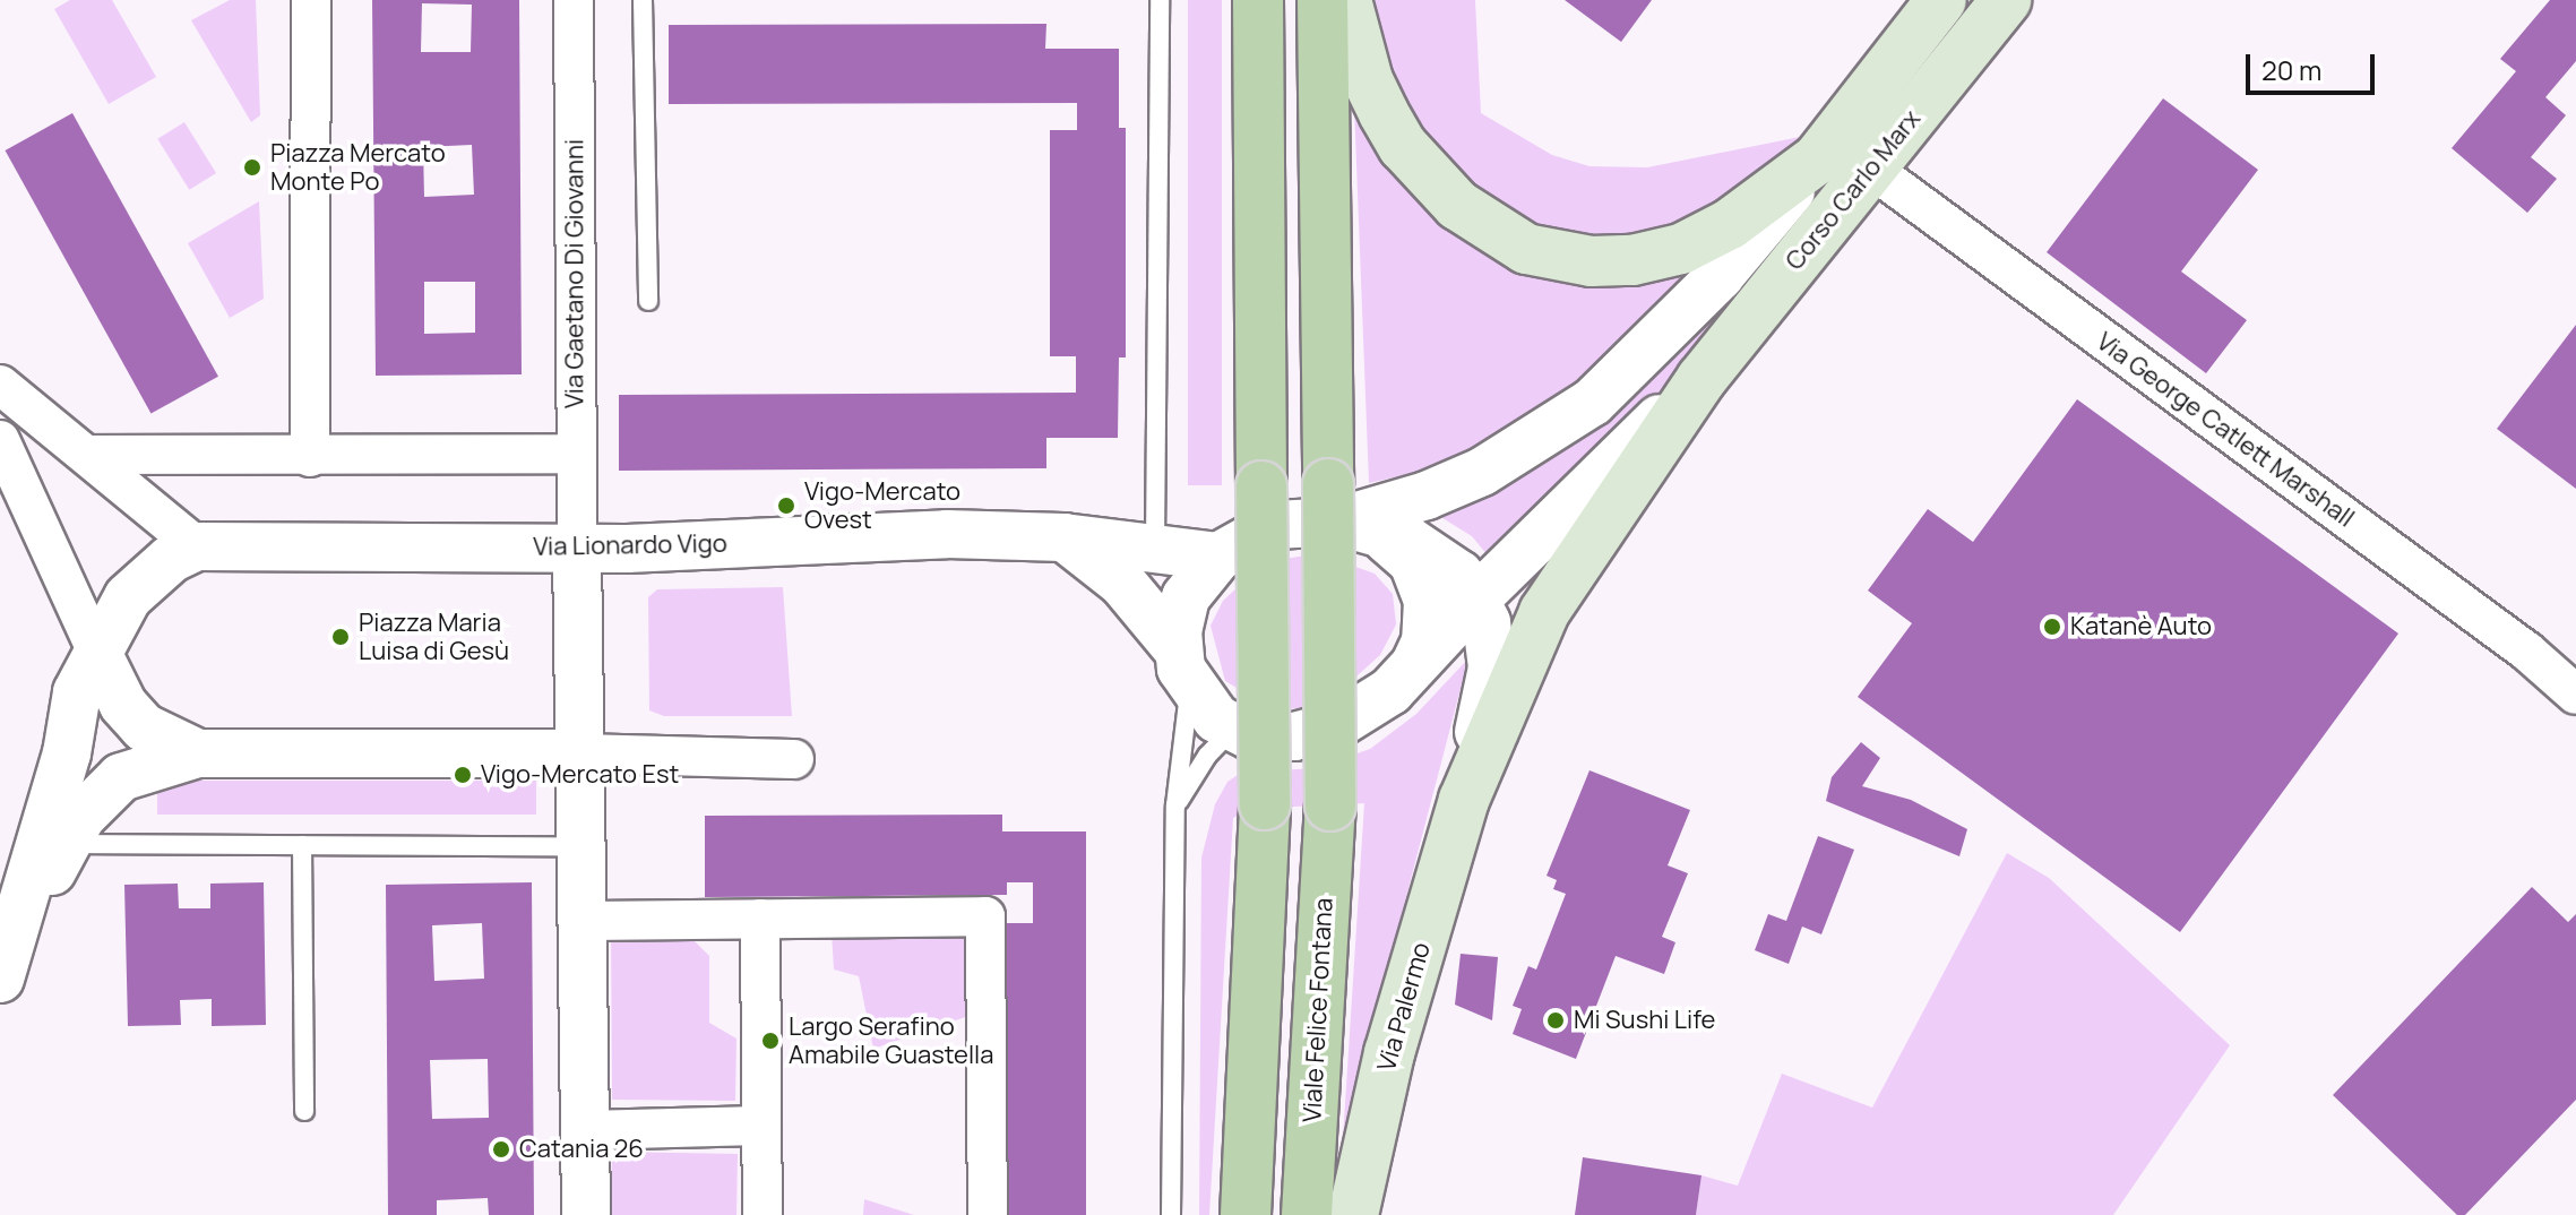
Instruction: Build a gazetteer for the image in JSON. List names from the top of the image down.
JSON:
{
  "streets": {
    "main road": ["Corso Carlo Marx", "Via Palermo", "Viale Felice Fontana"],
    "street": ["Via Gaetano Di Giovanni", "Via George Catlett Marshall", "Via Lionardo Vigo"]
  },
  "crossings": [
    ["Corso Carlo Marx", "Via George Catlett Marshall"],
    ["Corso Carlo Marx", "Via Palermo"],
    ["Via Gaetano Di Giovanni", "Via Lionardo Vigo"],
    ["Via Lionardo Vigo", "Viale Felice Fontana"]
  ],
  "places": [
    "Piazza Mercato Monte Po",
    "Vigo-Mercato Ovest",
    "Katanè Auto",
    "Piazza Maria Luisa di Gesù",
    "Vigo-Mercato Est",
    "Mi Sushi Life",
    "Largo Serafino Amabile Guastella",
    "Catania 26"
  ],
  "scale_bar": "20 m"
}
